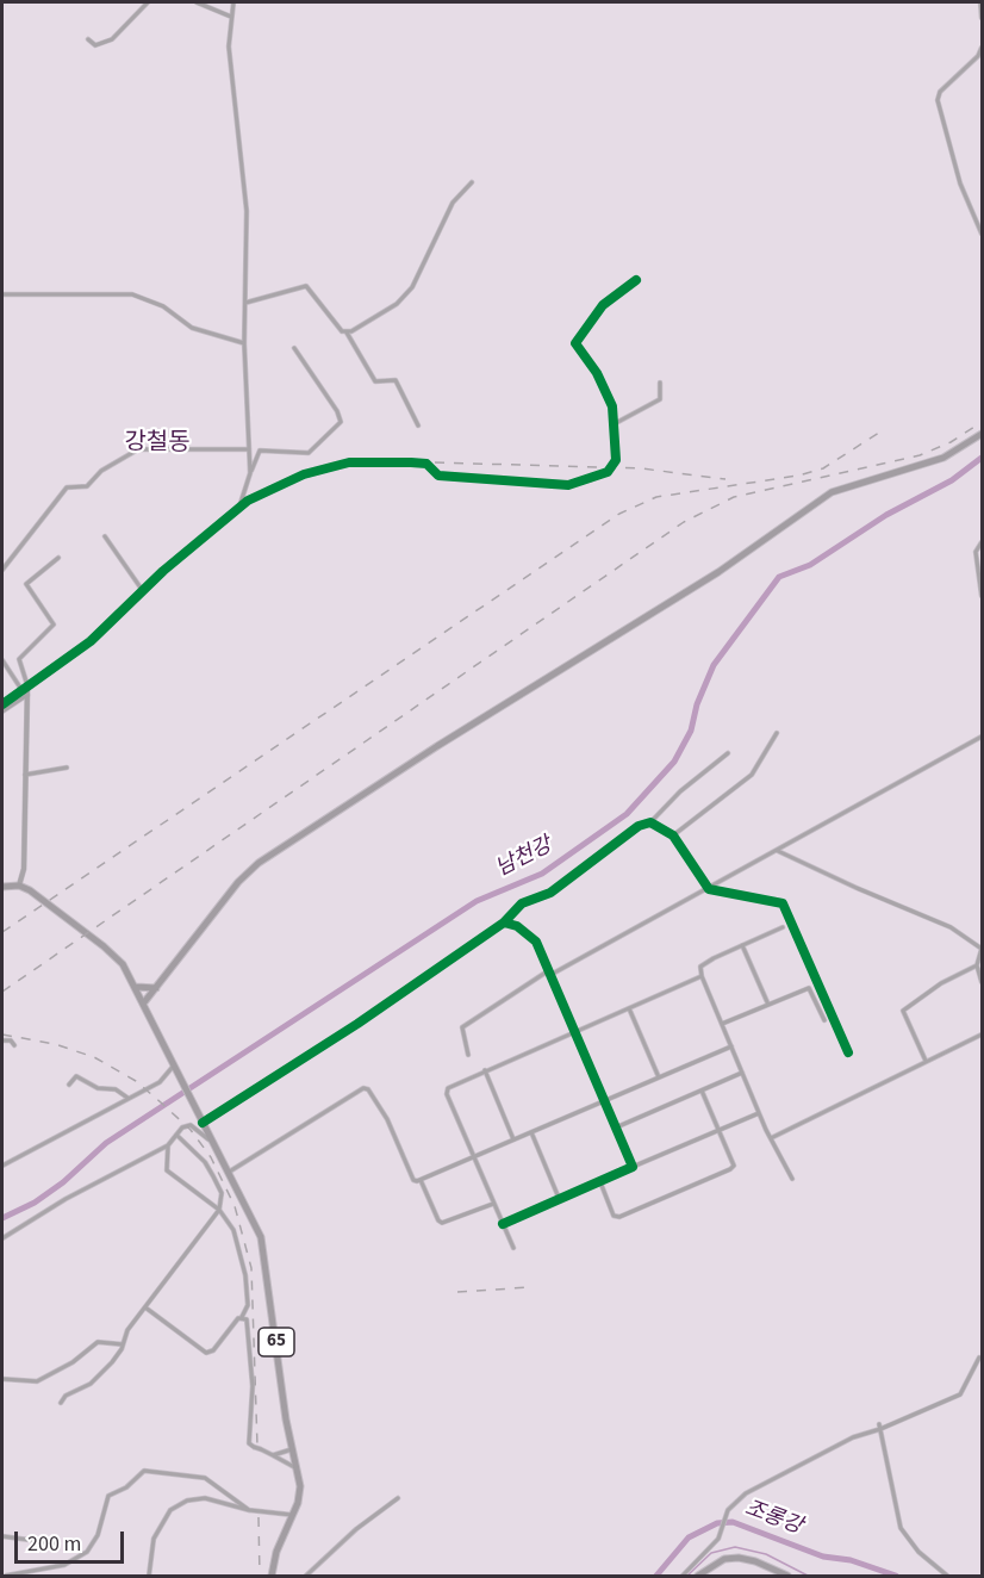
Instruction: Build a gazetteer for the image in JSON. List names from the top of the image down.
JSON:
{
  "streets": {
    "main road": ["65"]
  },
  "districts": ["강철동"],
  "water": ["남천강", "조롱강"],
  "scale_bar": "200 m"
}
